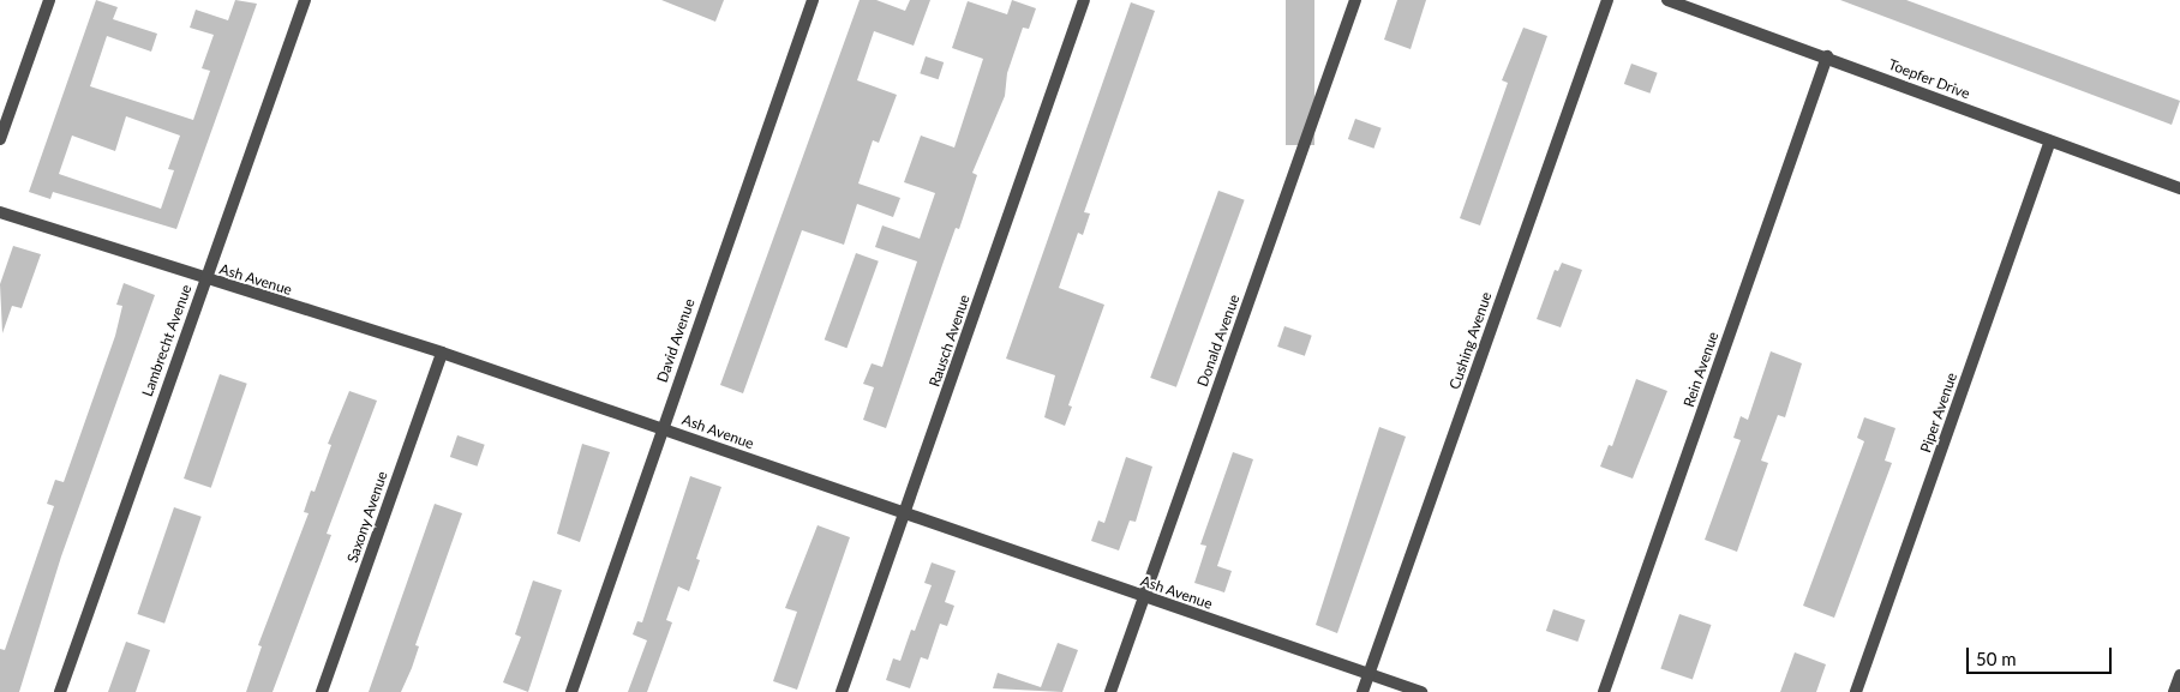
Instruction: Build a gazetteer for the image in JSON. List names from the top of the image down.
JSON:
{
  "streets": {
    "street": [
      "Toepfer Drive",
      "Ash Avenue",
      "Lambrecht Avenue",
      "David Avenue",
      "Rausch Avenue",
      "Donald Avenue",
      "Cushing Avenue",
      "Rein Avenue",
      "Piper Avenue",
      "Saxony Avenue"
    ]
  },
  "crossings": [
    ["Toepfer Drive", "Rein Avenue"],
    ["Toepfer Drive", "Piper Avenue"],
    ["Ash Avenue", "Lambrecht Avenue"],
    ["Ash Avenue", "David Avenue"],
    ["Ash Avenue", "Rausch Avenue"],
    ["Ash Avenue", "Donald Avenue"],
    ["Ash Avenue", "Cushing Avenue"],
    ["Ash Avenue", "Saxony Avenue"]
  ],
  "scale_bar": "50 m"
}
